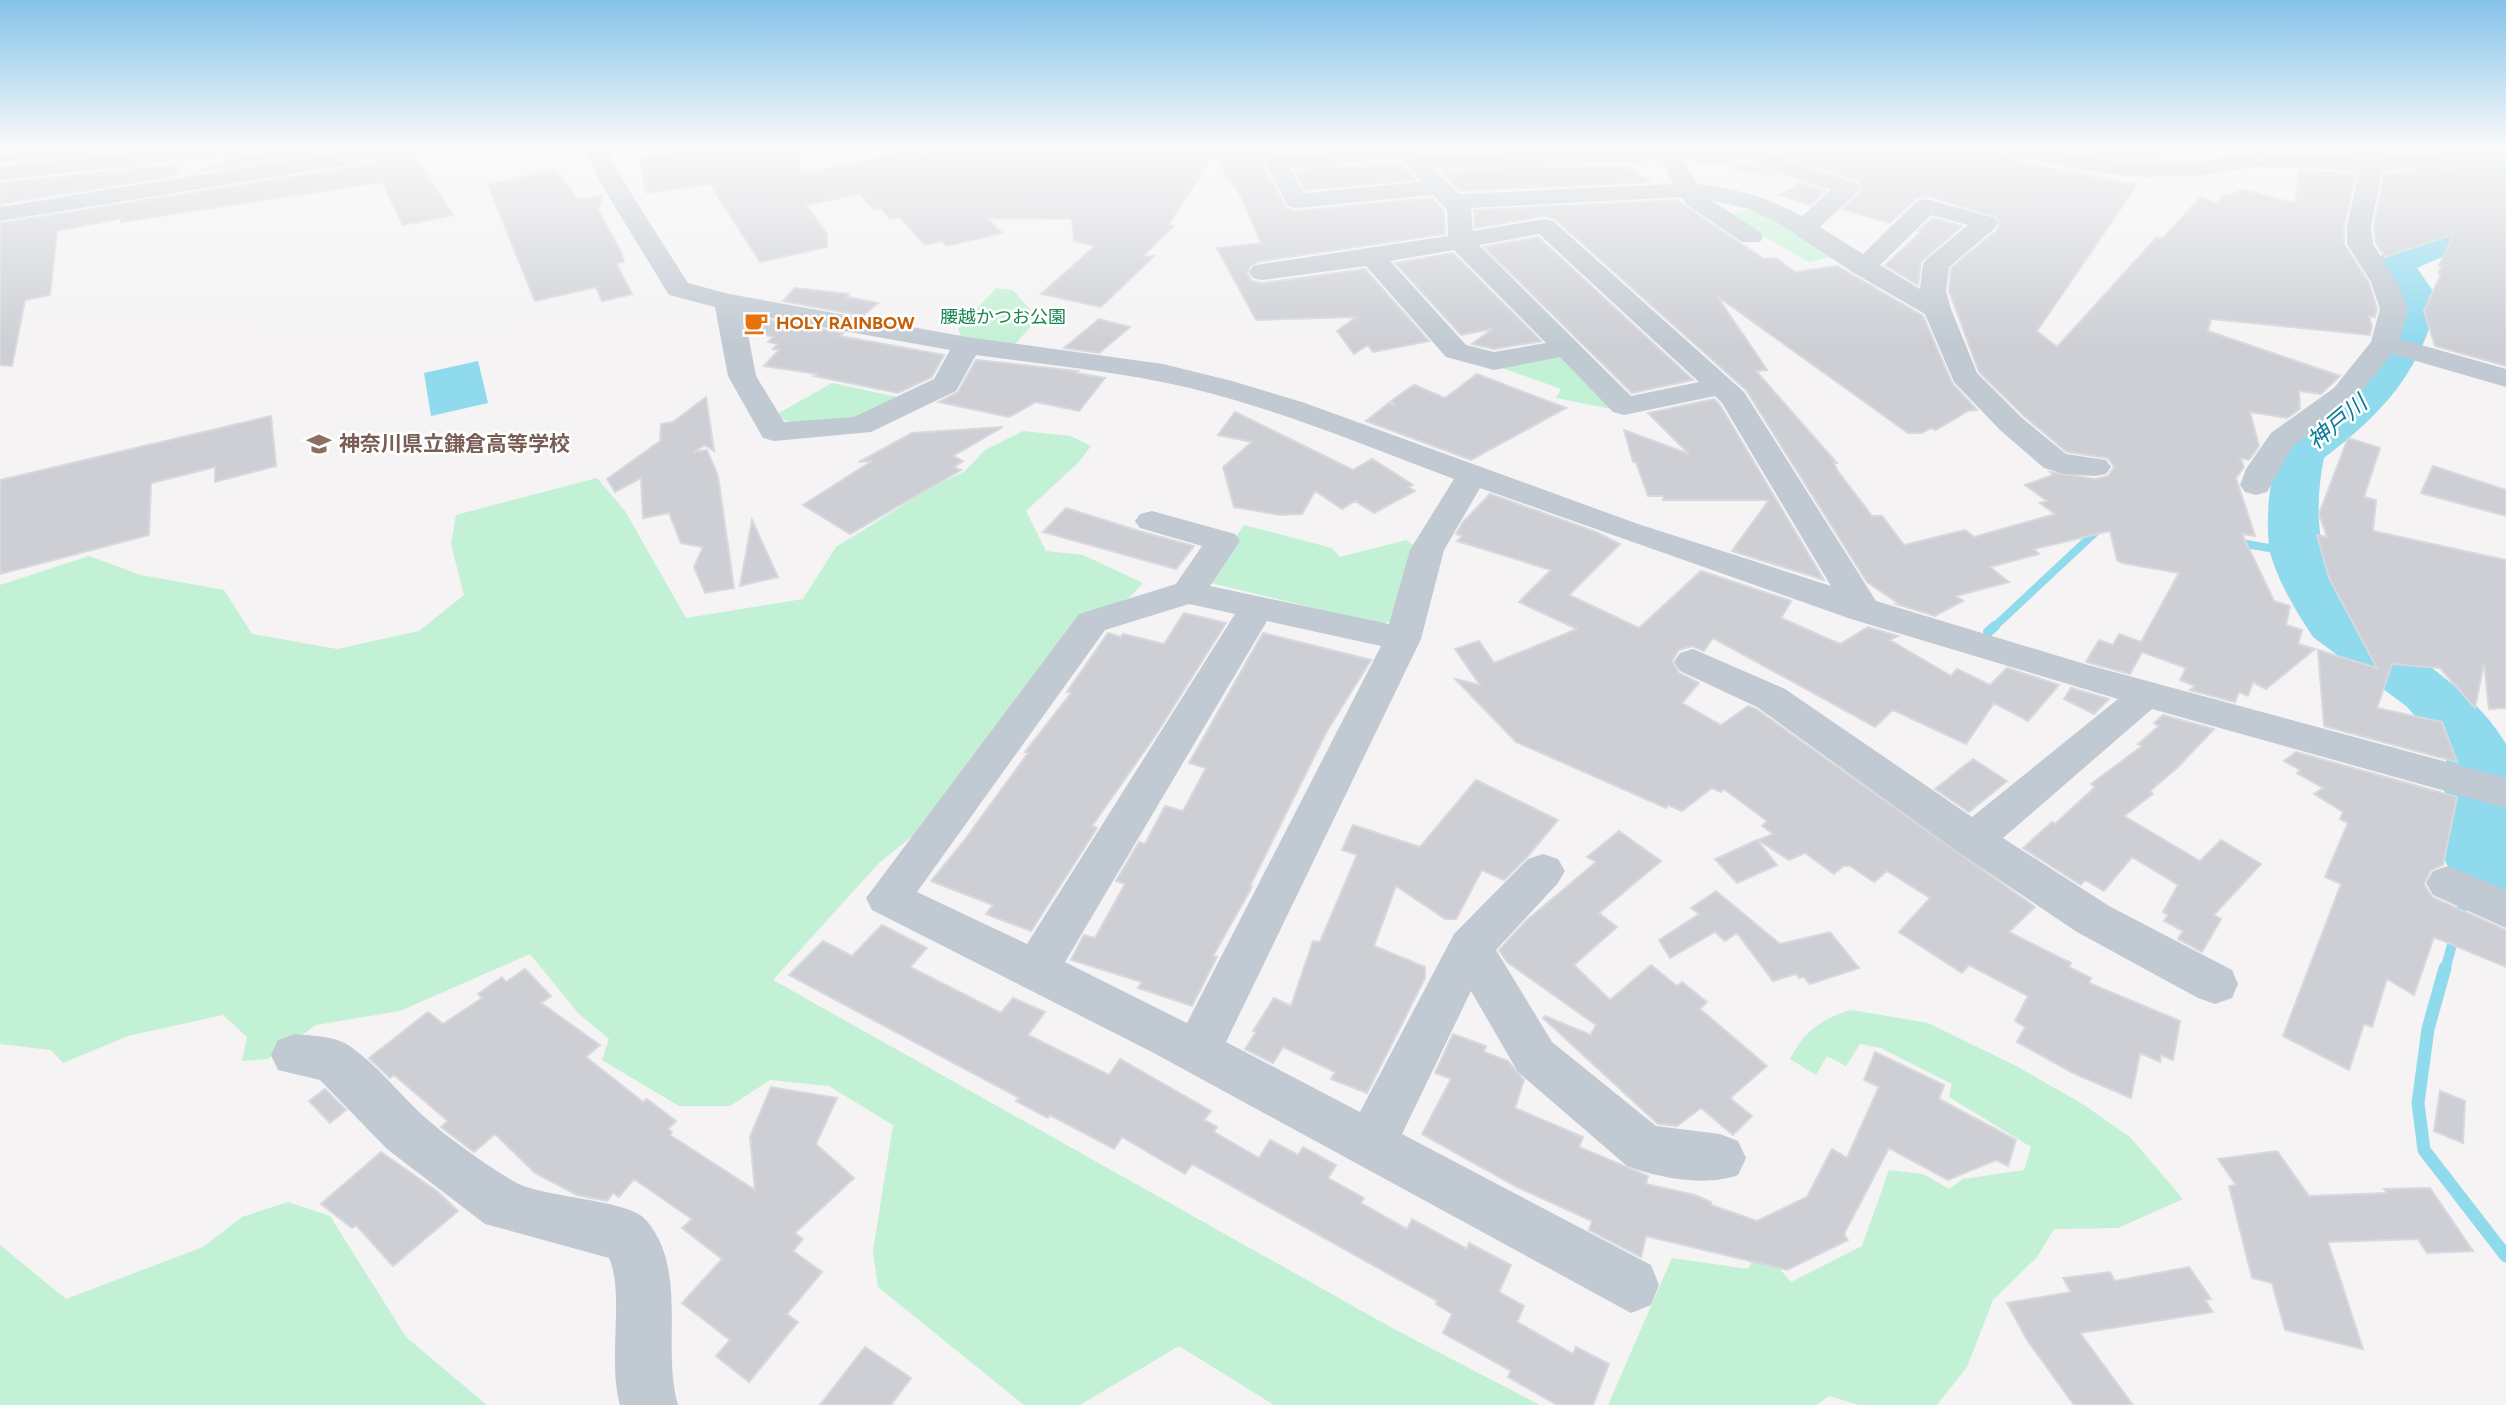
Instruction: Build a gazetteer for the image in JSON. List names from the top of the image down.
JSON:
{
  "water": ["神戸川"],
  "parks": ["腰越かつお公園"],
  "places": {
    "cafe": ["HOLY RAINBOW"],
    "school or university": ["神奈川県立鎌倉高等学校"]
  }
}
